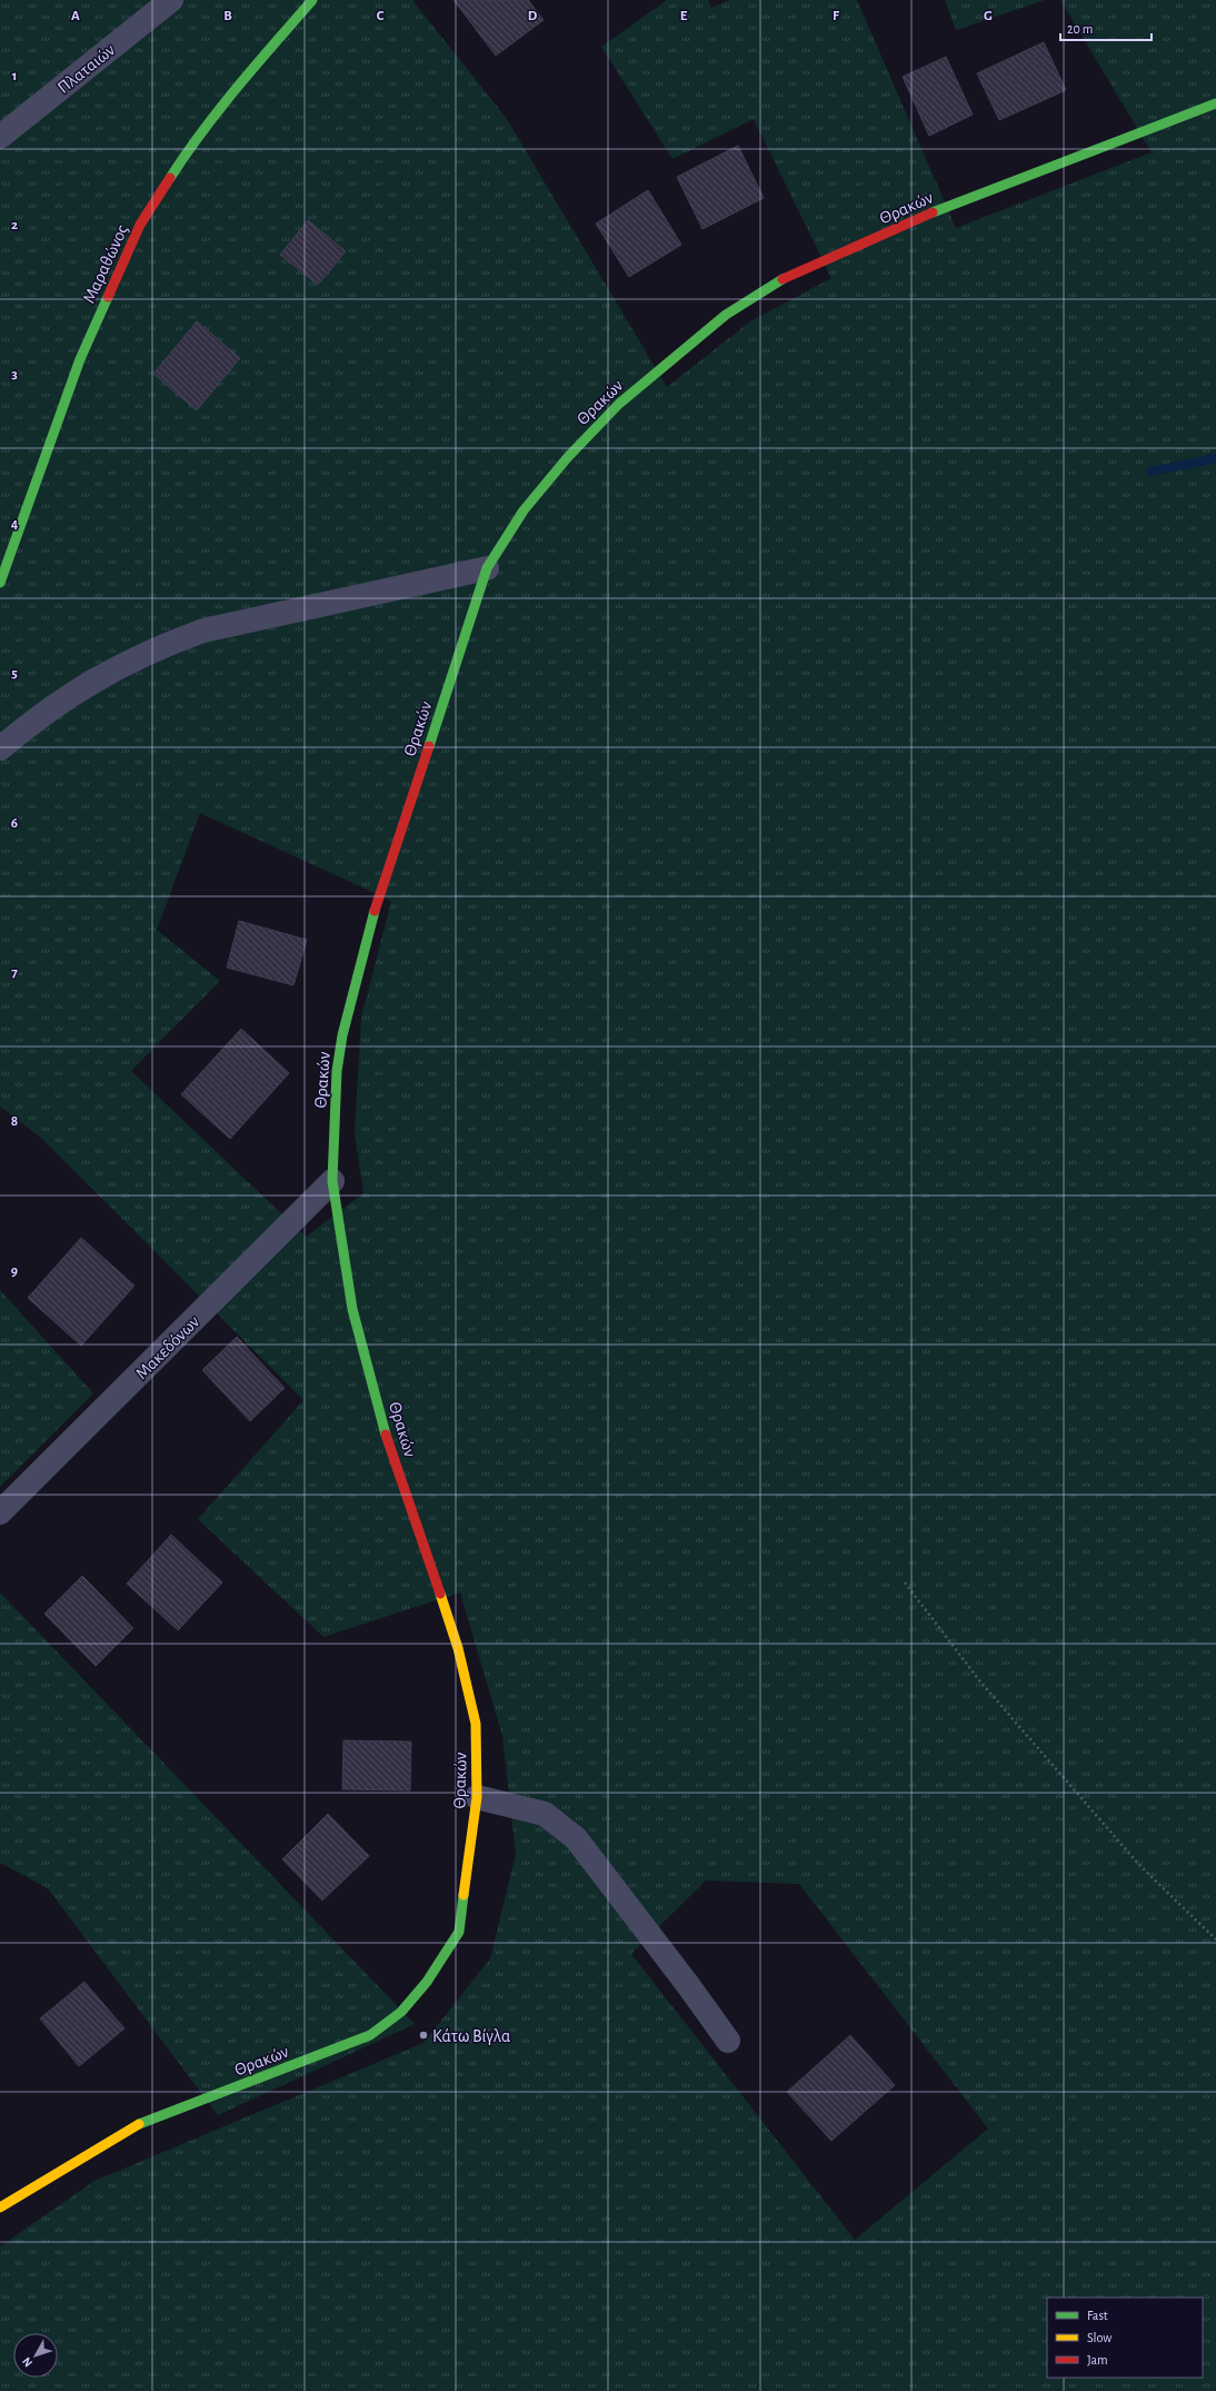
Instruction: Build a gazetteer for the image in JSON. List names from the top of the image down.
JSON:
{
  "streets": {
    "street": [
      "Πλαταιών",
      "Θρακών",
      "Μαραθώνος",
      "Μακεδόνων"
    ]
  },
  "crossings": [
    ["Θρακών", "Μακεδόνων"]
  ],
  "places": ["Κάτω Βίγλα"],
  "legend": ["Fast", "Slow", "Jam"],
  "scale_bar": "20 m",
  "north": "bottom left",
  "grid": {
    "columns": [
      "A",
      "B",
      "C",
      "D",
      "E",
      "F",
      "G"
    ],
    "rows": [
      "1",
      "2",
      "3",
      "4",
      "5",
      "6",
      "7",
      "8",
      "9"
    ]
  }
}
